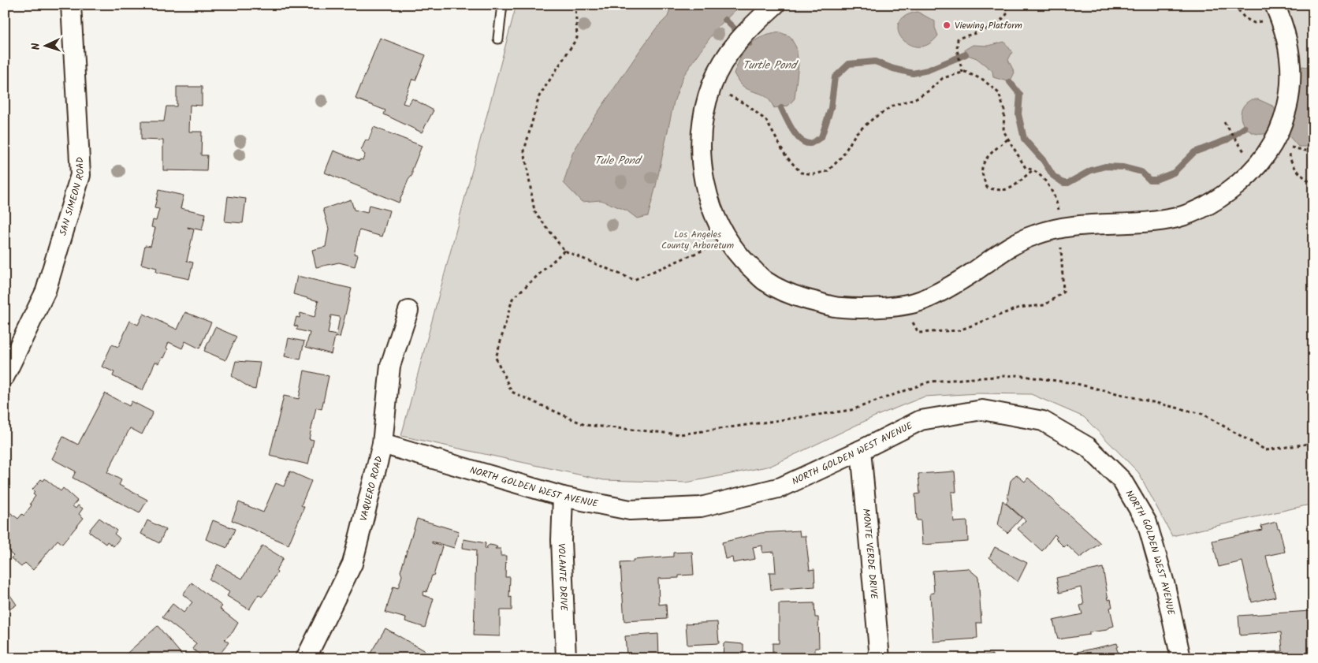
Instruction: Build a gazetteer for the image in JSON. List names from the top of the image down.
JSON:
{
  "streets": {
    "street": [
      "SAN SIMEON ROAD",
      "NORTH GOLDEN WEST AVENUE",
      "VAQUERO ROAD",
      "MONTE VERDE DRIVE",
      "VOLANTE DRIVE"
    ]
  },
  "crossings": [
    ["NORTH GOLDEN WEST AVENUE", "VAQUERO ROAD"],
    ["NORTH GOLDEN WEST AVENUE", "MONTE VERDE DRIVE"],
    ["NORTH GOLDEN WEST AVENUE", "VOLANTE DRIVE"]
  ],
  "water": ["Turtle Pond", "Tule Pond"],
  "parks": ["Los Angeles County Arboretum"],
  "places": ["Viewing Platform"],
  "north": "left"
}
